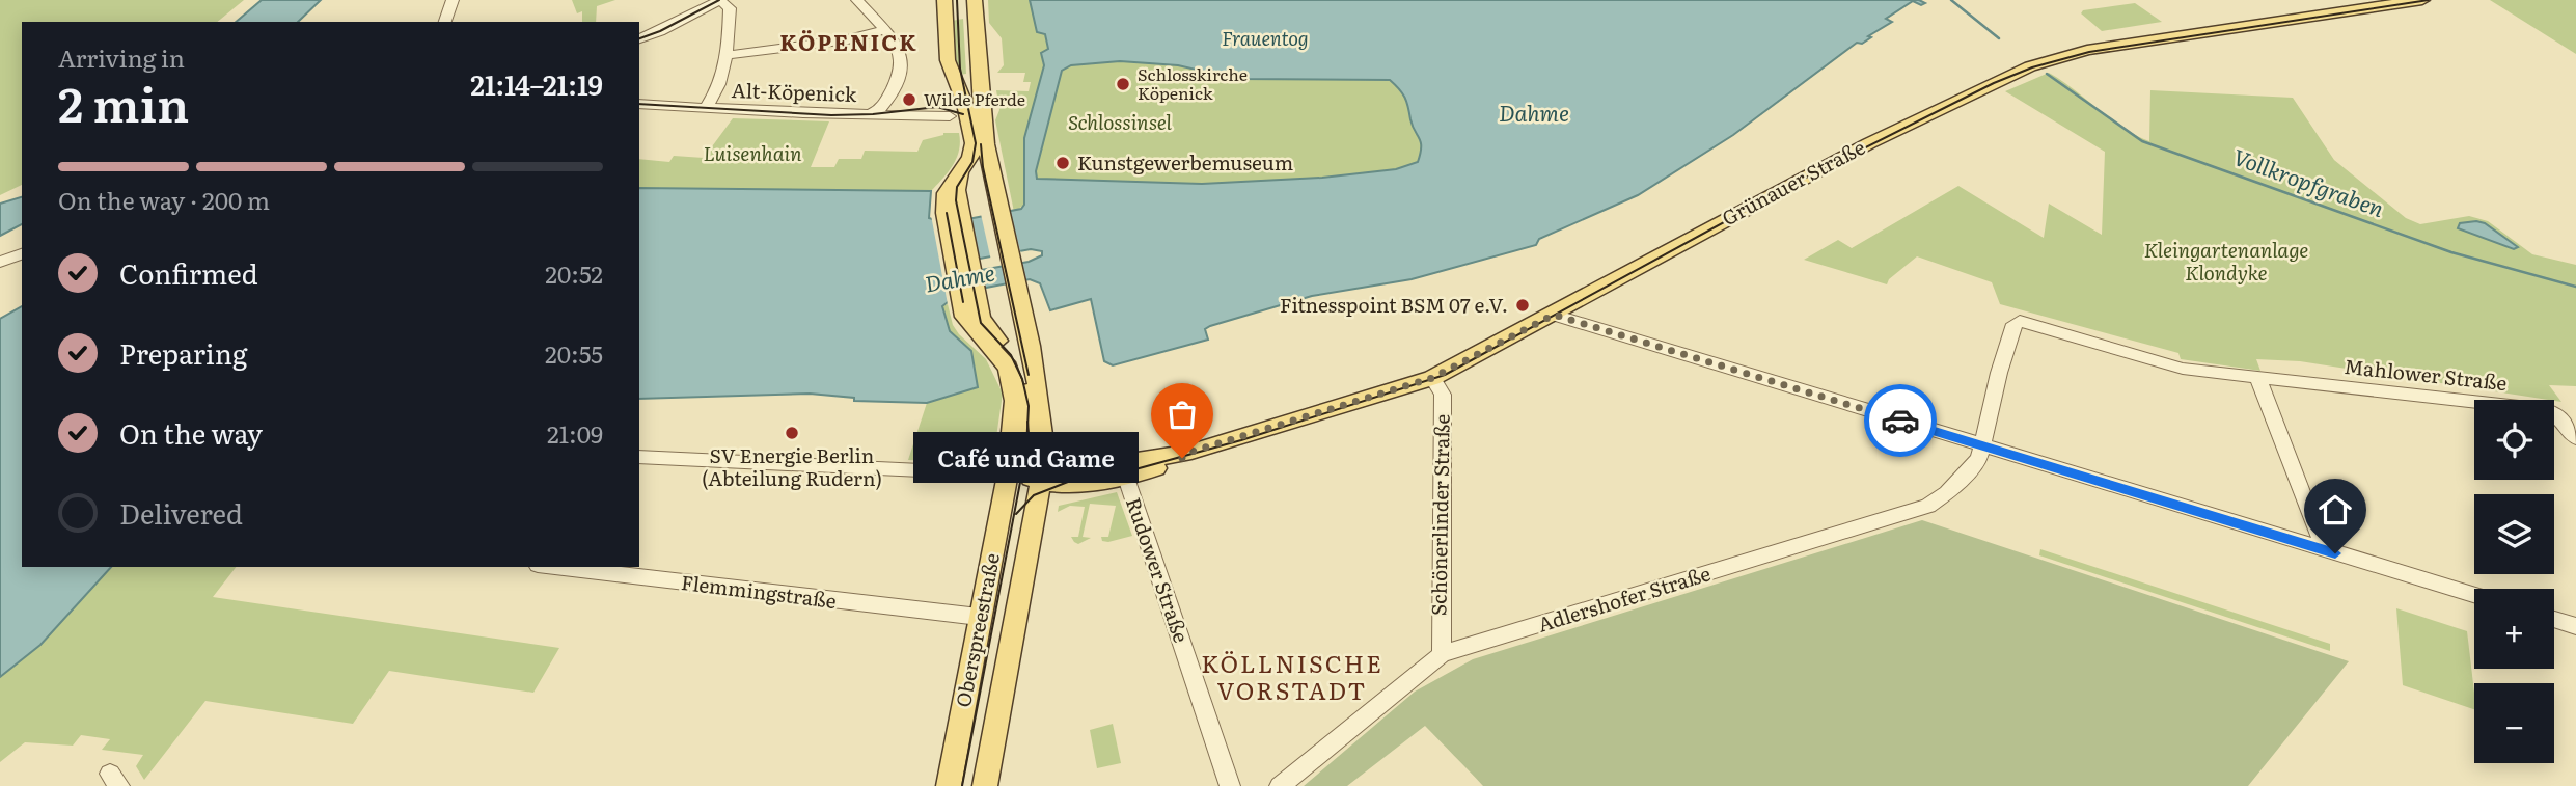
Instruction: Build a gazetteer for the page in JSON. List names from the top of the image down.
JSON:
{
  "streets": {
    "main road": ["Grünauer Straße", "Oberspreestraße"],
    "street": [
      "Alt-Köpenick",
      "Mahlower Straße",
      "Schönerlinder Straße",
      "Rudower Straße",
      "Flemmingstraße",
      "Adlershofer Straße"
    ]
  },
  "crossings": [
    ["Grünauer Straße", "Schönerlinder Straße"],
    ["Grünauer Straße", "Rudower Straße"],
    ["Grünauer Straße", "Oberspreestraße"],
    ["Mahlower Straße", "Adlershofer Straße"],
    ["Schönerlinder Straße", "Adlershofer Straße"],
    ["Flemmingstraße", "Oberspreestraße"]
  ],
  "districts": ["KÖPENICK", "KÖLLNISCHE VORSTADT"],
  "water": ["Frauentog", "Dahme", "Vollkropfgraben"],
  "parks": ["Schlossinsel", "Luisenhain", "Kleingartenanlage Klondyke"],
  "places": [
    "Schlosskirche Köpenick",
    "Wilde Pferde",
    "Kunstgewerbemuseum",
    "Fitnesspoint BSM 07 e.V.",
    "SV Energie Berlin (Abteilung Rudern)",
    "Café und Game"
  ],
  "page": {
    "heading": ["2 min", "Arriving in", "21:14–21:19"],
    "bar": "On the way · 200 m",
    "list": [
      ["Confirmed", "20:52"],
      ["Preparing", "20:55"],
      ["On the way", "21:09"],
      "Delivered"
    ],
    "map_buttons": ["+", "−"],
    "bubble": "Café und Game"
  }
}
